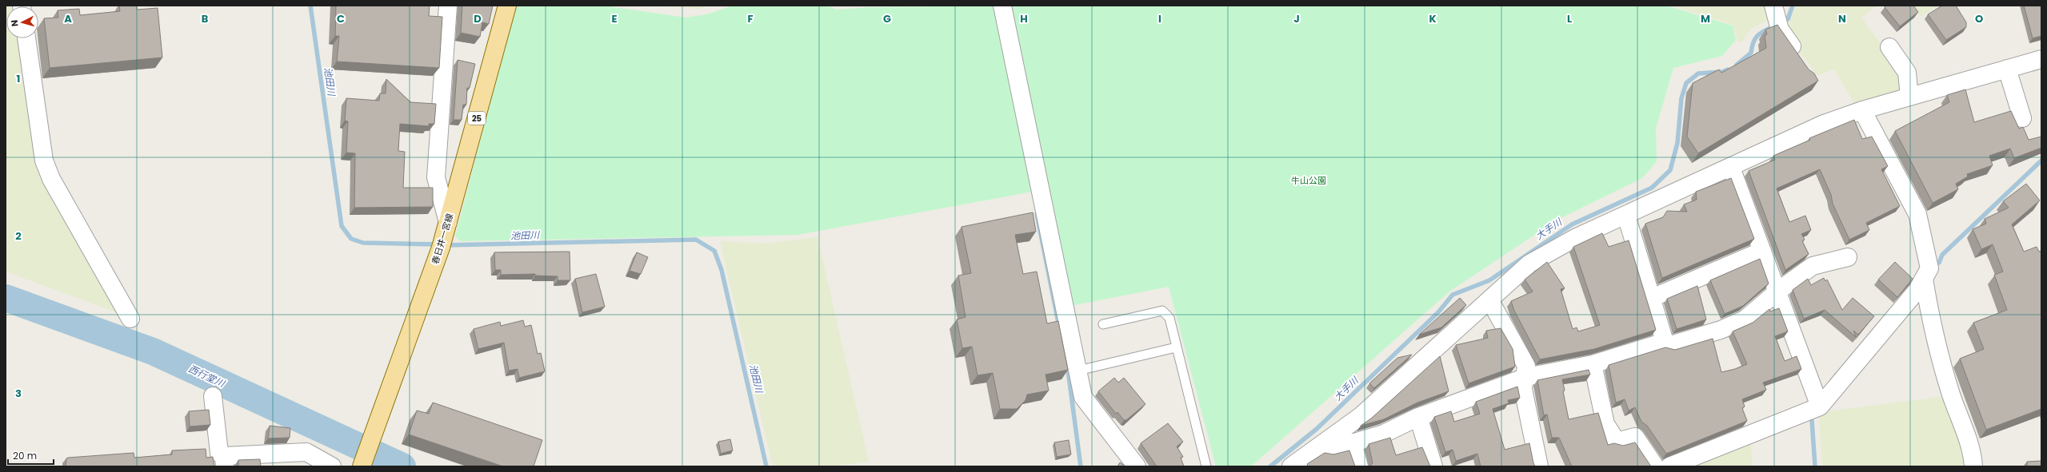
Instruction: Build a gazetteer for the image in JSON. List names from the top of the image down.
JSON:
{
  "streets": {
    "main road": ["25", "春日井一宮線"]
  },
  "water": ["池田川", "大手川", "西行堂川"],
  "parks": ["牛山公園"],
  "scale_bar": "20 m",
  "north": "left",
  "grid": {
    "columns": [
      "A",
      "B",
      "C",
      "D",
      "E",
      "F",
      "G",
      "H",
      "I",
      "J",
      "K",
      "L",
      "M",
      "N",
      "O"
    ],
    "rows": ["1", "2", "3"]
  }
}
